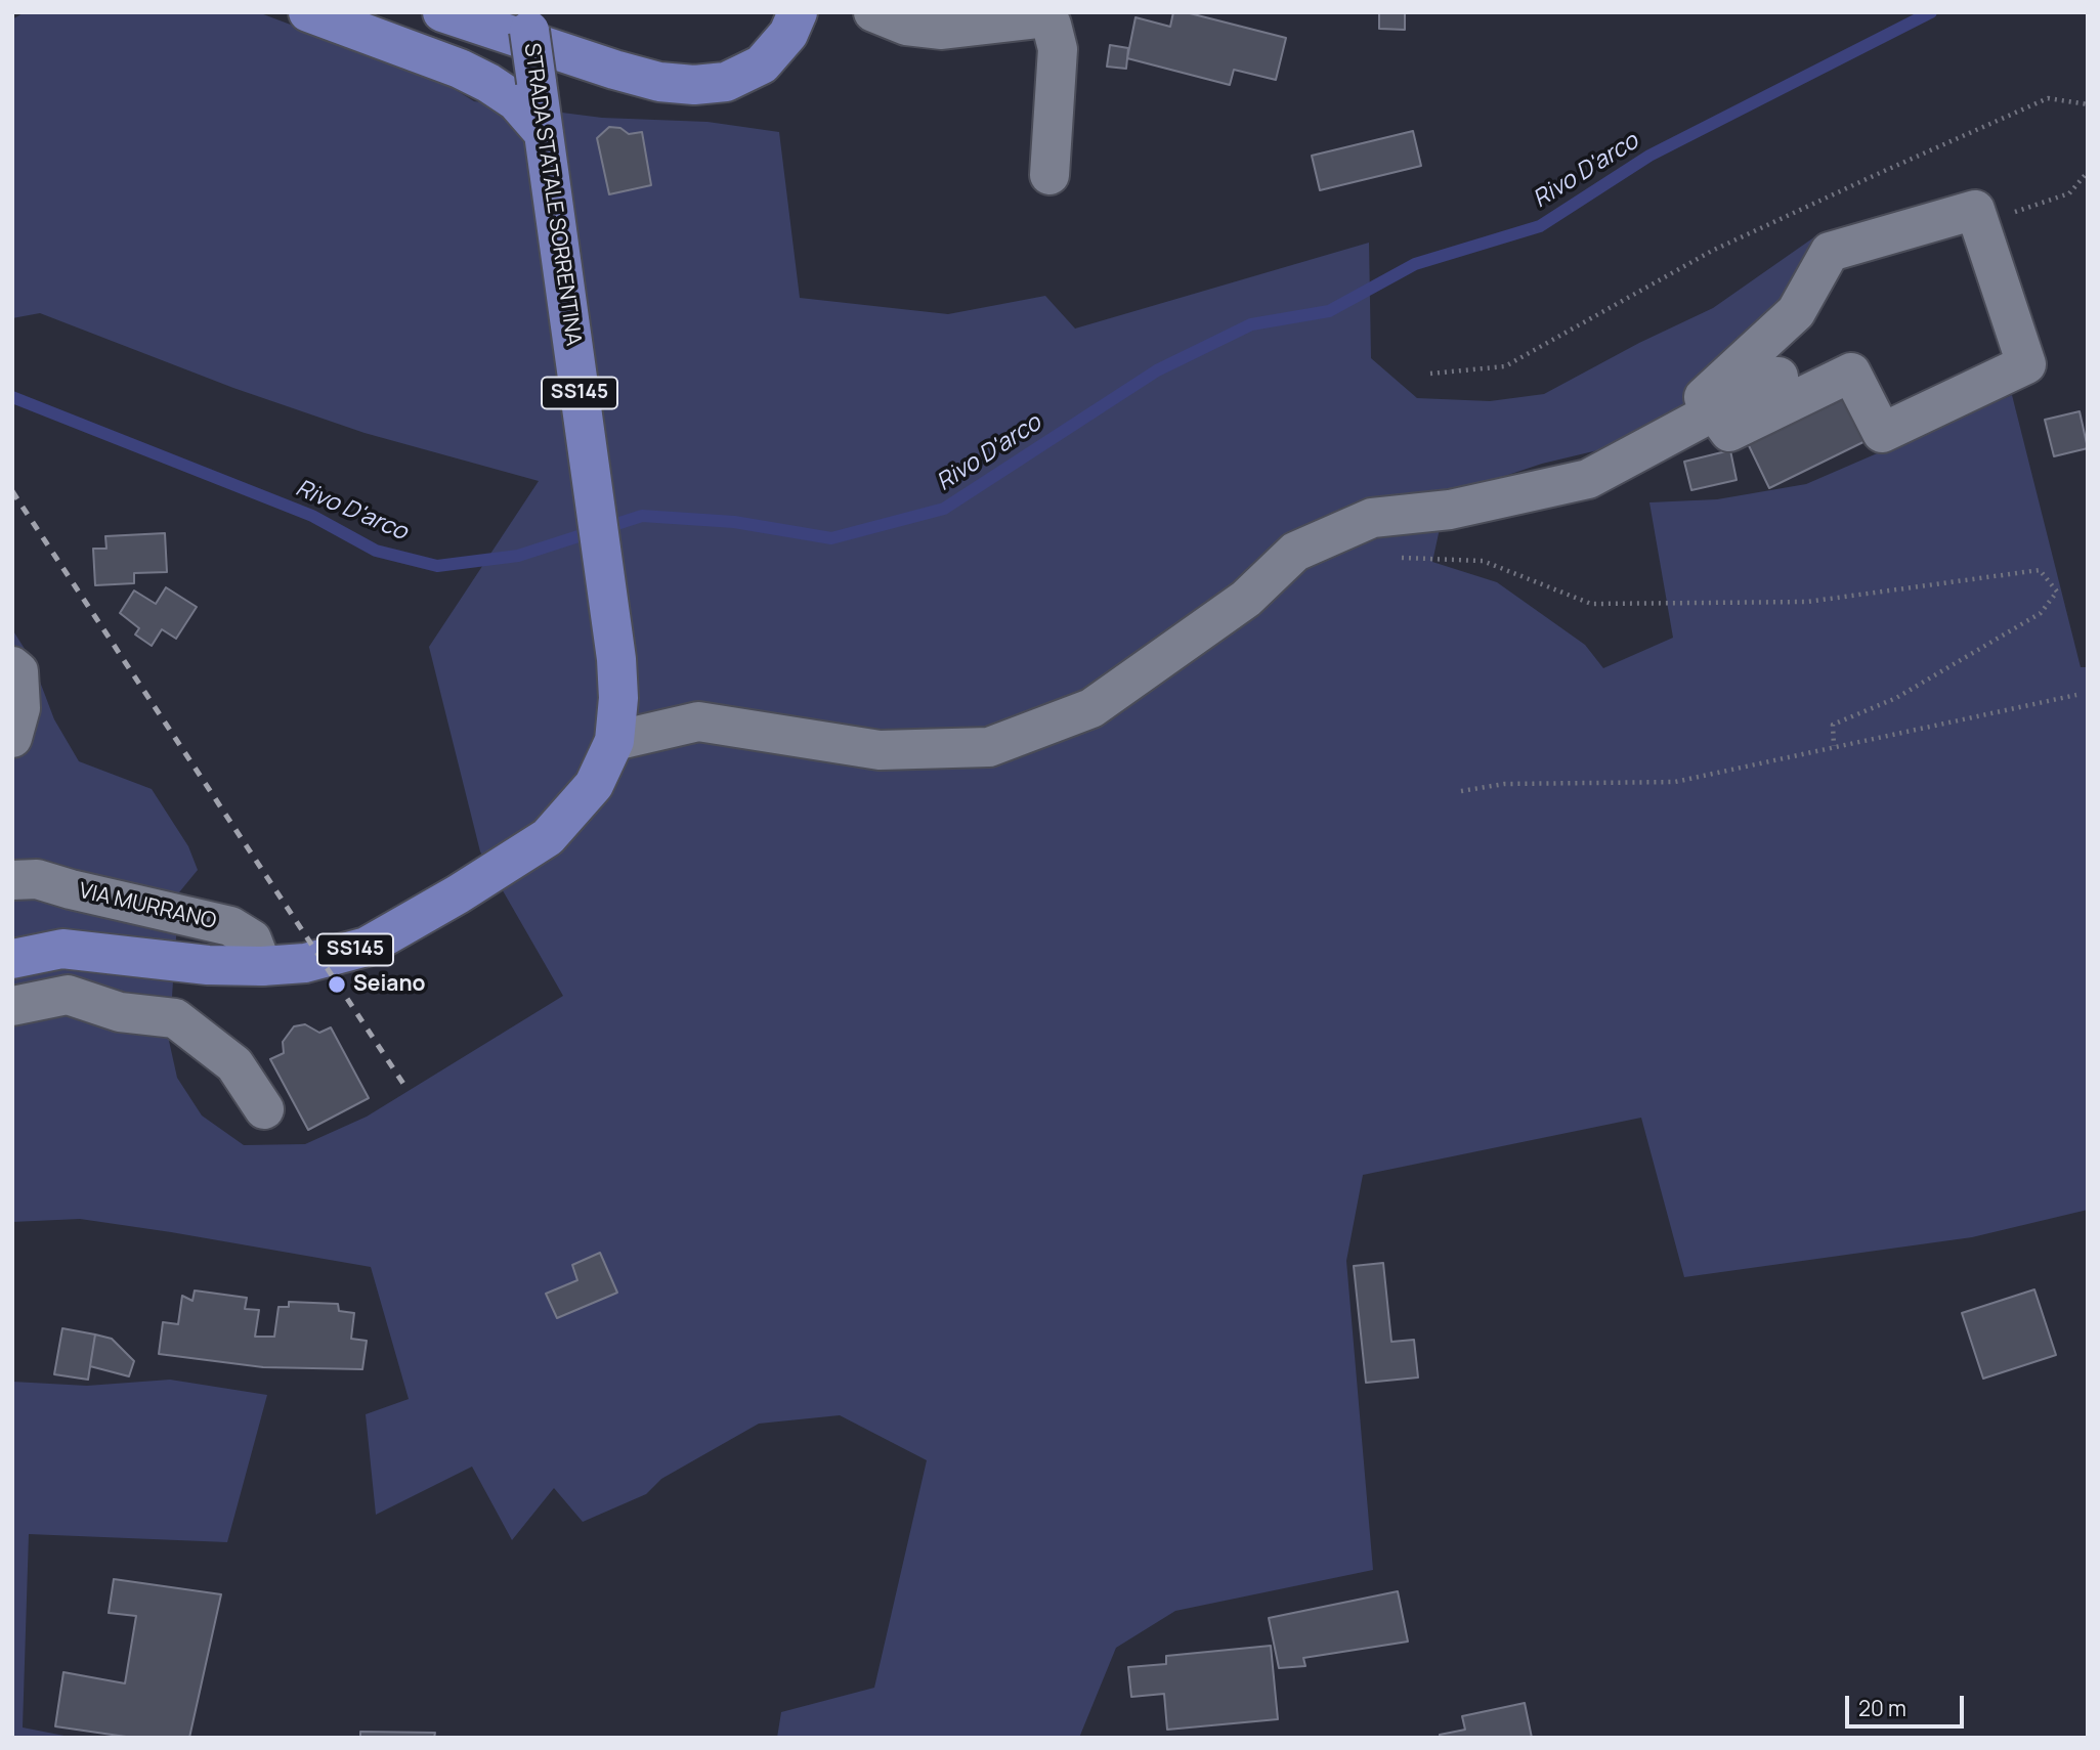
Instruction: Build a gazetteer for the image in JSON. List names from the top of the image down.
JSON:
{
  "streets": {
    "main road": ["STRADA STATALE SORRENTINA", "SS145"],
    "street": ["VIA MURRANO"]
  },
  "crossings": [
    ["STRADA STATALE SORRENTINA", "VIA MURRANO"]
  ],
  "water": ["Rivo D'arco"],
  "places": ["Seiano"],
  "scale_bar": "20 m"
}
